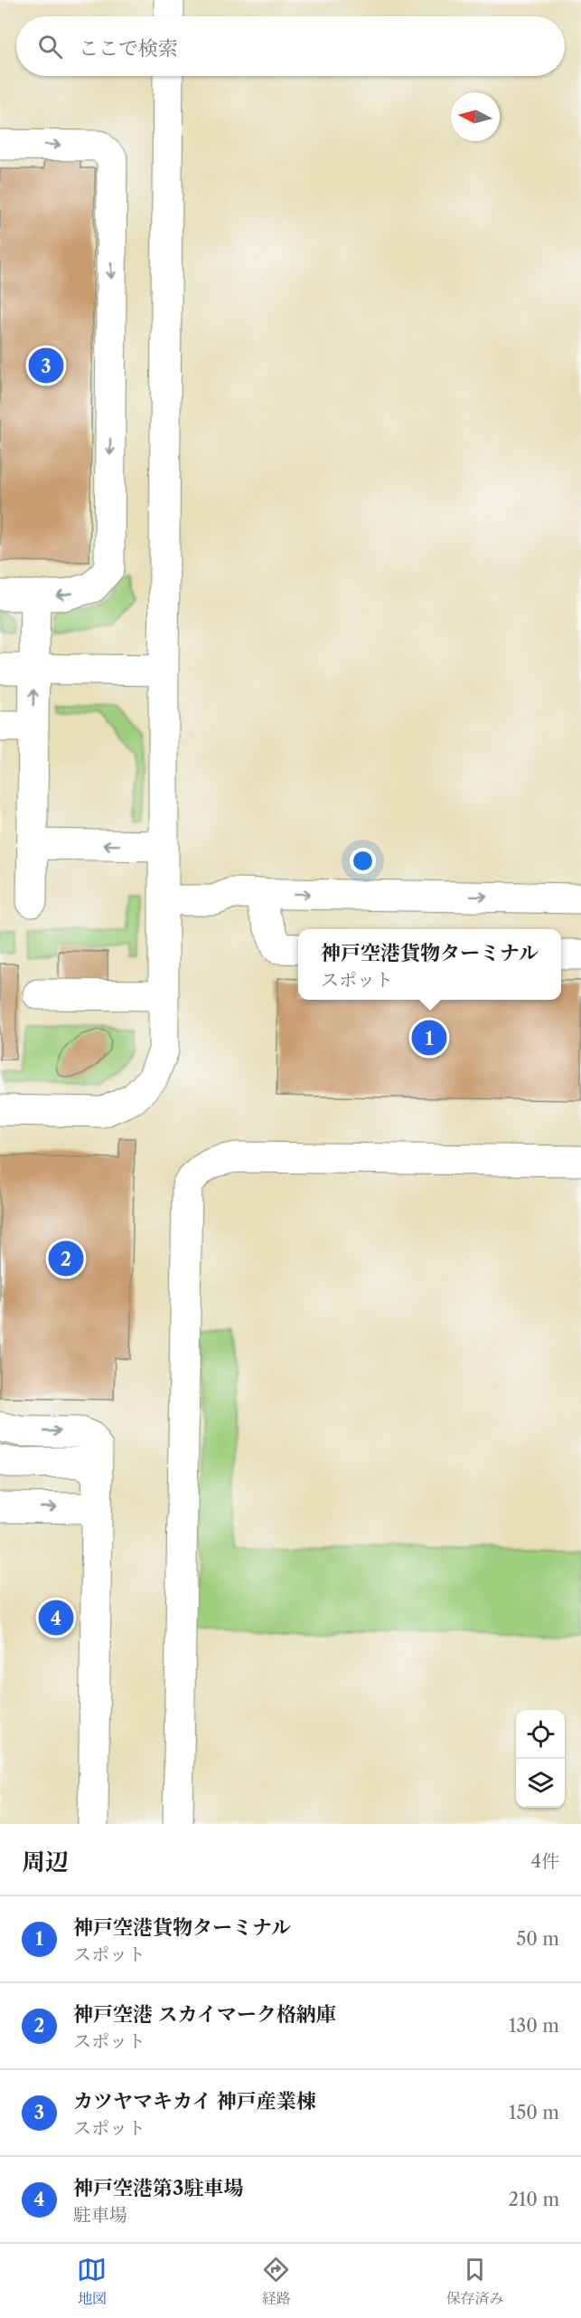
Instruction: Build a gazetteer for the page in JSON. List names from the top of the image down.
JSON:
{
  "north": "left",
  "page": {
    "search": "ここで検索",
    "pins": [
      "3",
      "1",
      "2",
      "4"
    ],
    "popup": ["神戸空港貨物ターミナル", "スポット"],
    "heading": ["周辺", "4件"],
    "list": [
      {
        "mark": "1",
        "name": "神戸空港貨物ターミナル",
        "note": "スポット",
        "value": "50 m"
      },
      {
        "mark": "2",
        "name": "神戸空港 スカイマーク格納庫",
        "note": "スポット",
        "value": "130 m"
      },
      {
        "mark": "3",
        "name": "カツヤマキカイ 神戸産業棟",
        "note": "スポット",
        "value": "150 m"
      },
      {
        "mark": "4",
        "name": "神戸空港第3駐車場",
        "note": "駐車場",
        "value": "210 m"
      }
    ],
    "nav": ["地図", "経路", "保存済み"]
  }
}
